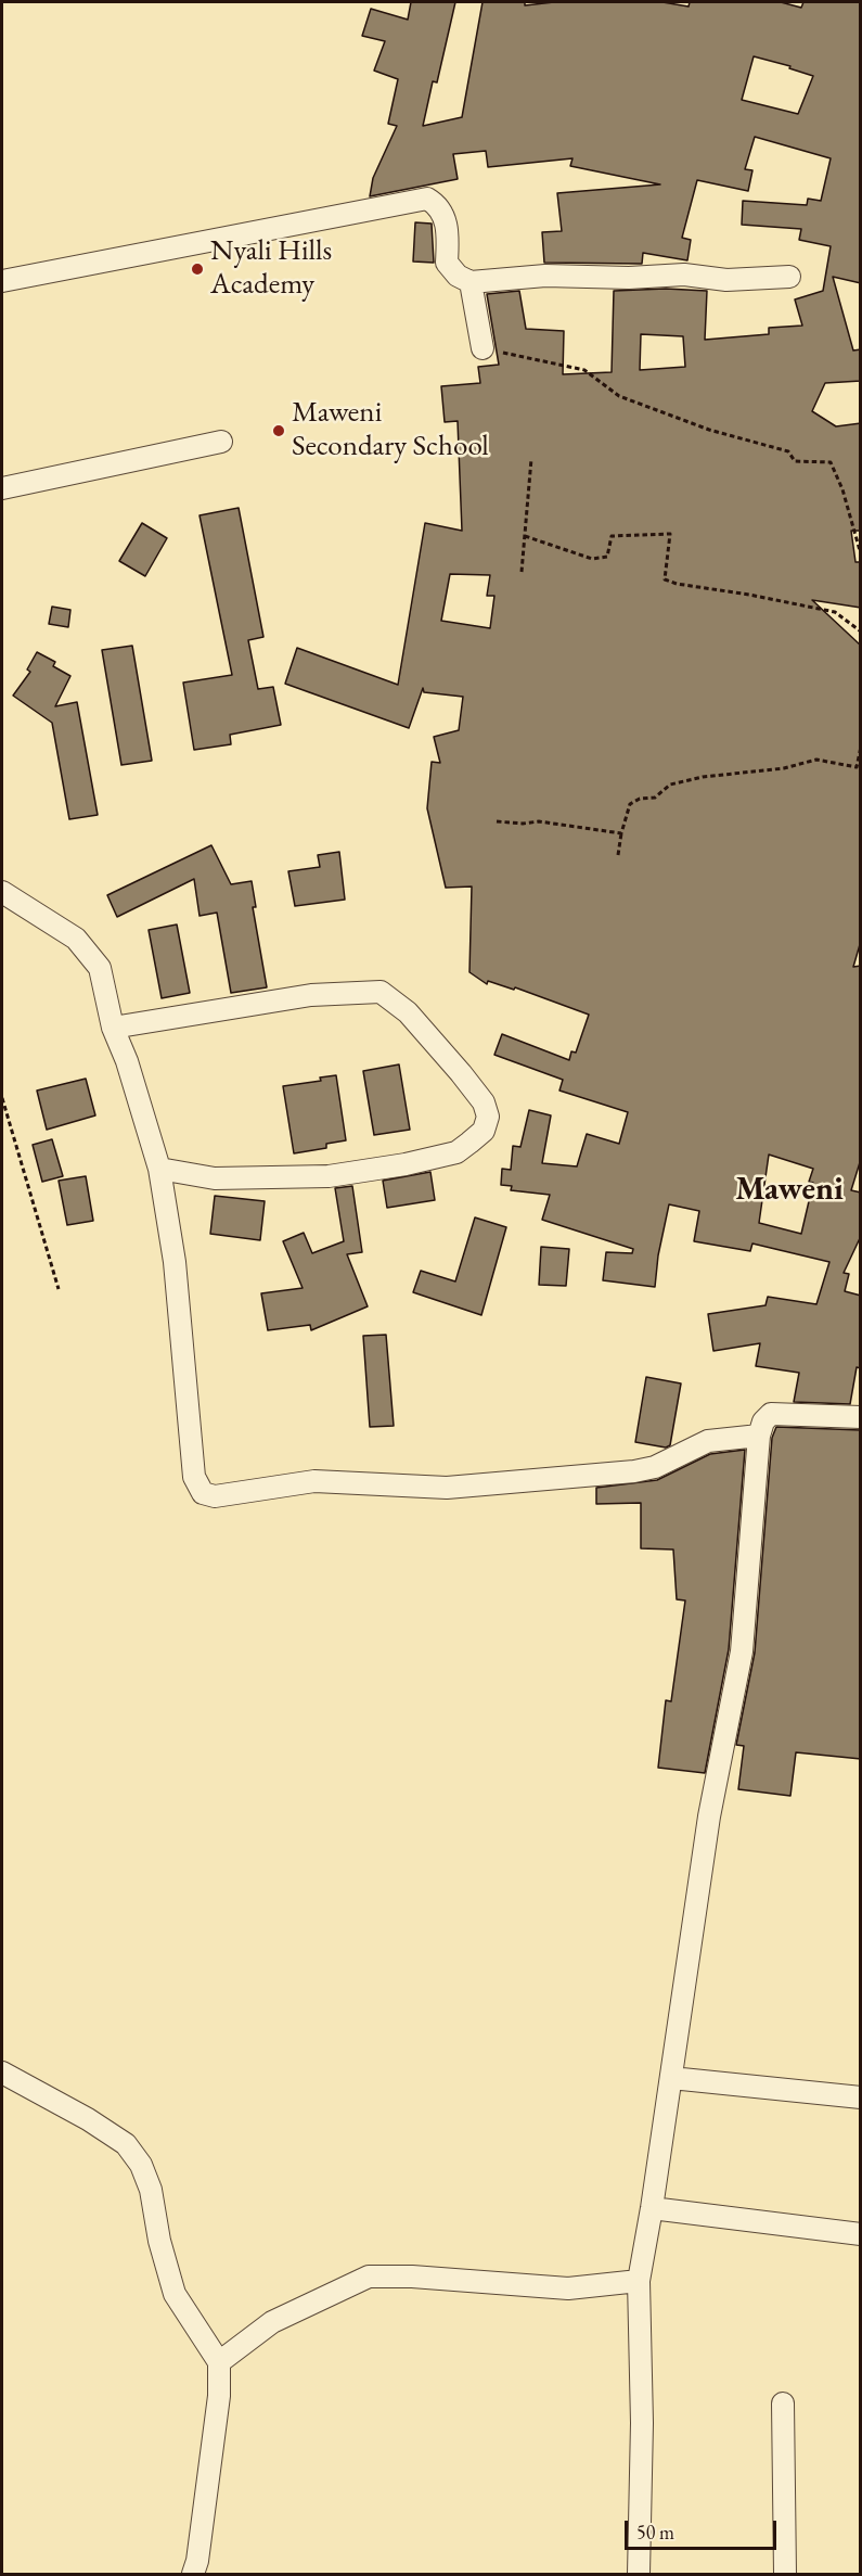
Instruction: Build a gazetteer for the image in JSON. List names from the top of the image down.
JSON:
{
  "districts": ["Maweni"],
  "places": ["Nyali Hills Academy", "Maweni Secondary School"],
  "scale_bar": "50 m"
}
